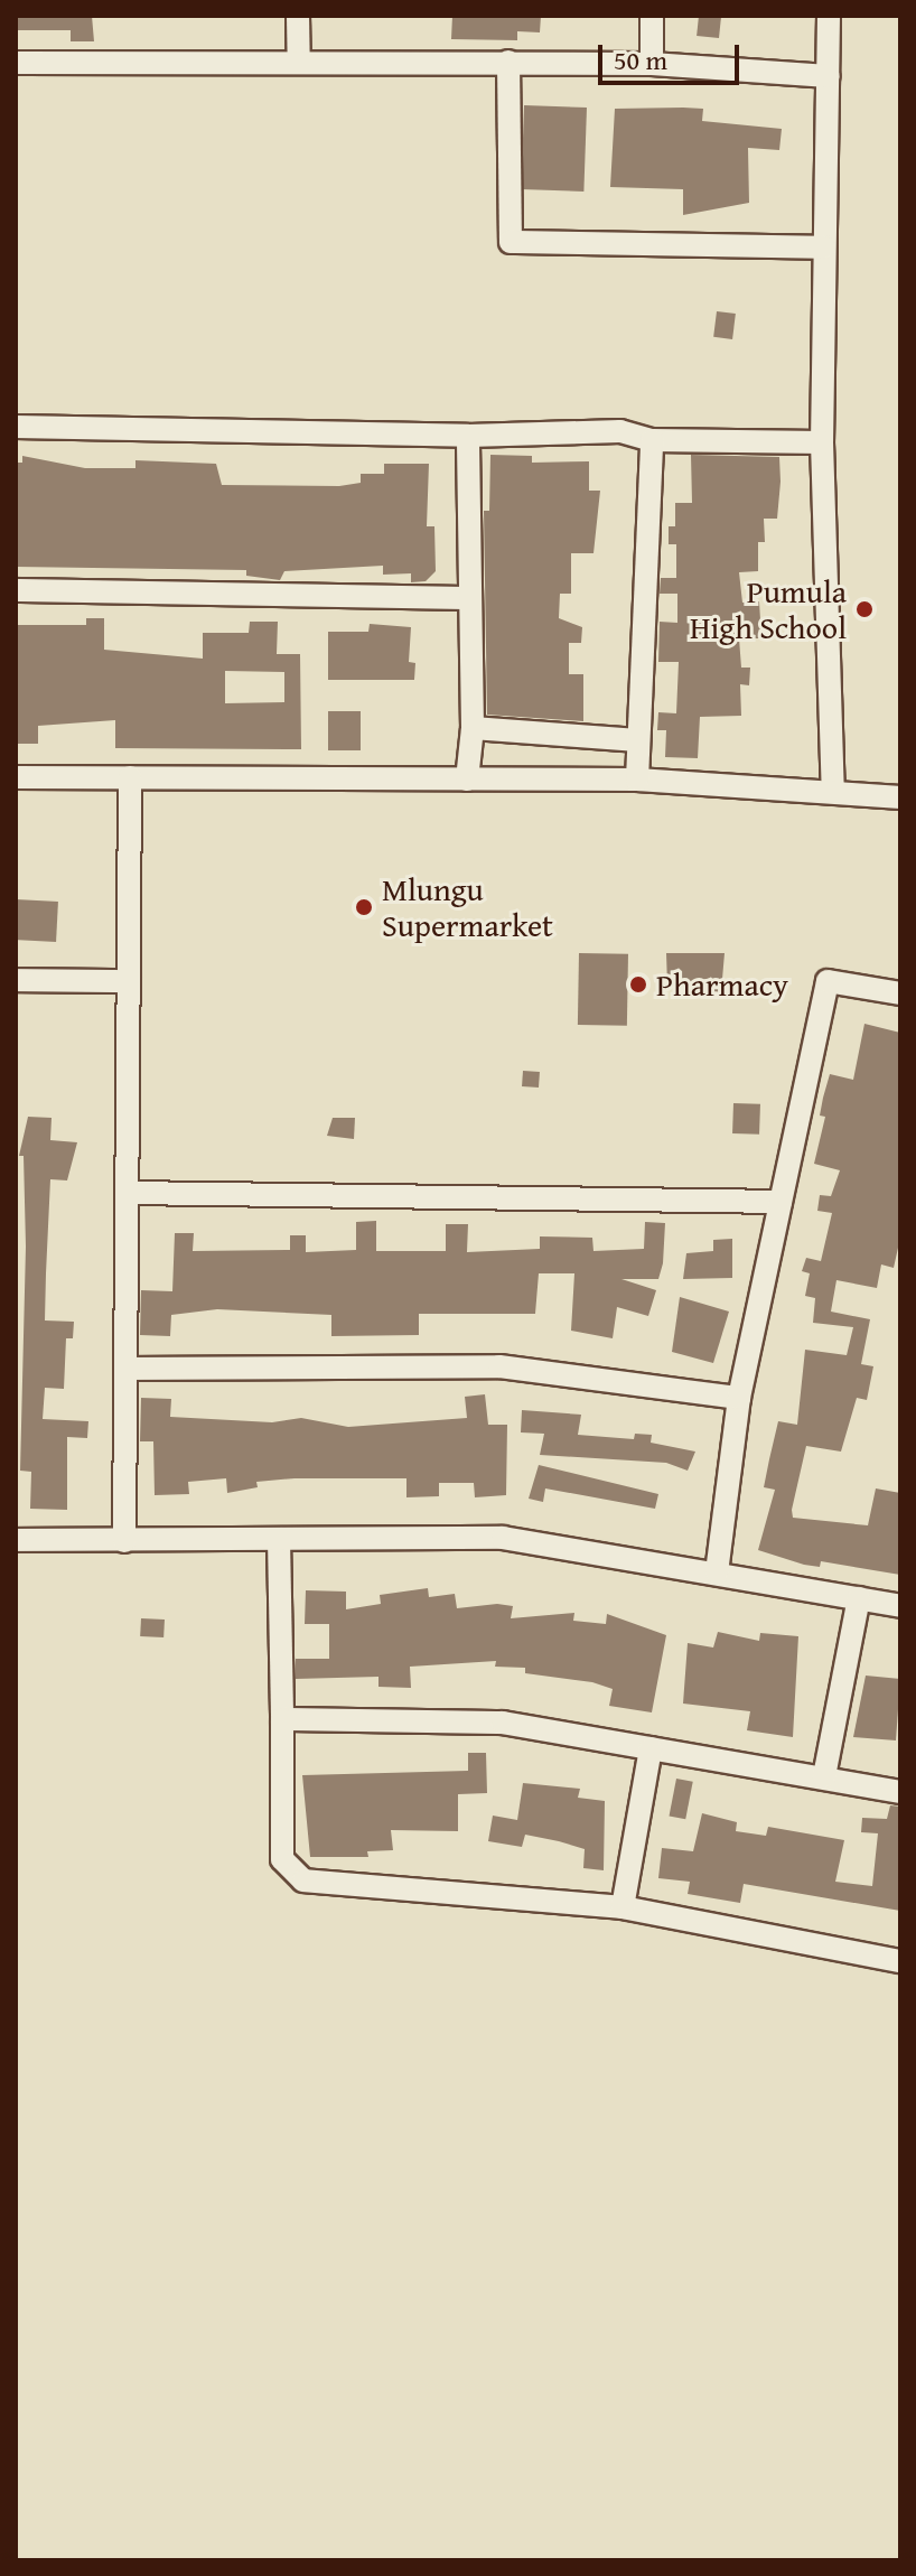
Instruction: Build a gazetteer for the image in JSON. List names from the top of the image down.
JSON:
{
  "places": ["Pumula High School", "Mlungu Supermarket", "Pharmacy"],
  "scale_bar": "50 m"
}
